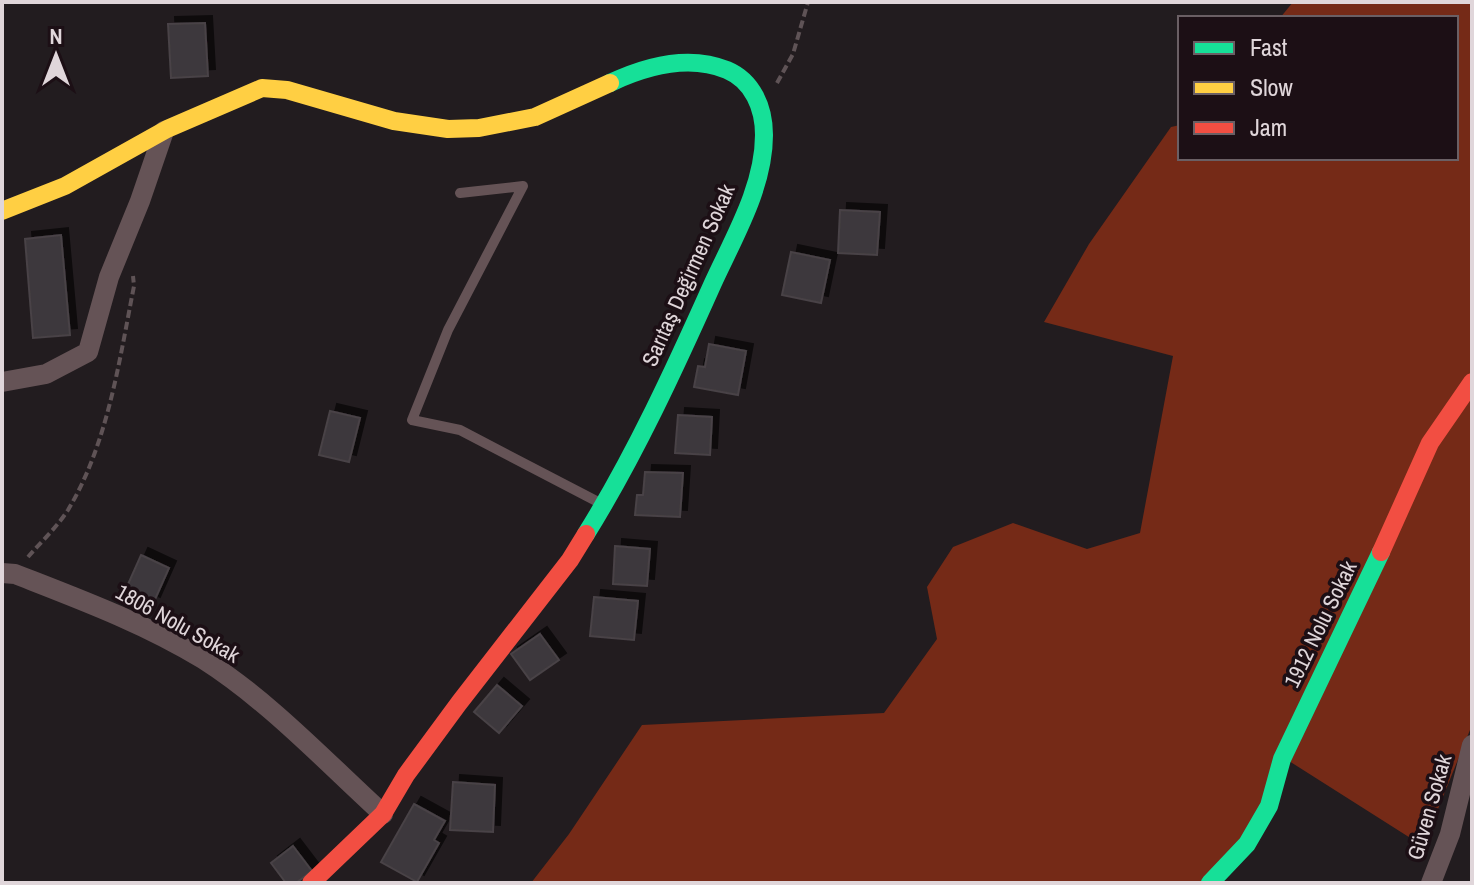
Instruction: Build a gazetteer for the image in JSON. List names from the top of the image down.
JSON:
{
  "streets": {
    "street": [
      "Sarıtaş Değirmen Sokak",
      "1806 Nolu Sokak",
      "1912 Nolu Sokak",
      "Güven Sokak"
    ]
  },
  "crossings": [
    ["Sarıtaş Değirmen Sokak", "1806 Nolu Sokak"]
  ],
  "legend": ["Fast", "Slow", "Jam"],
  "north": "top"
}
